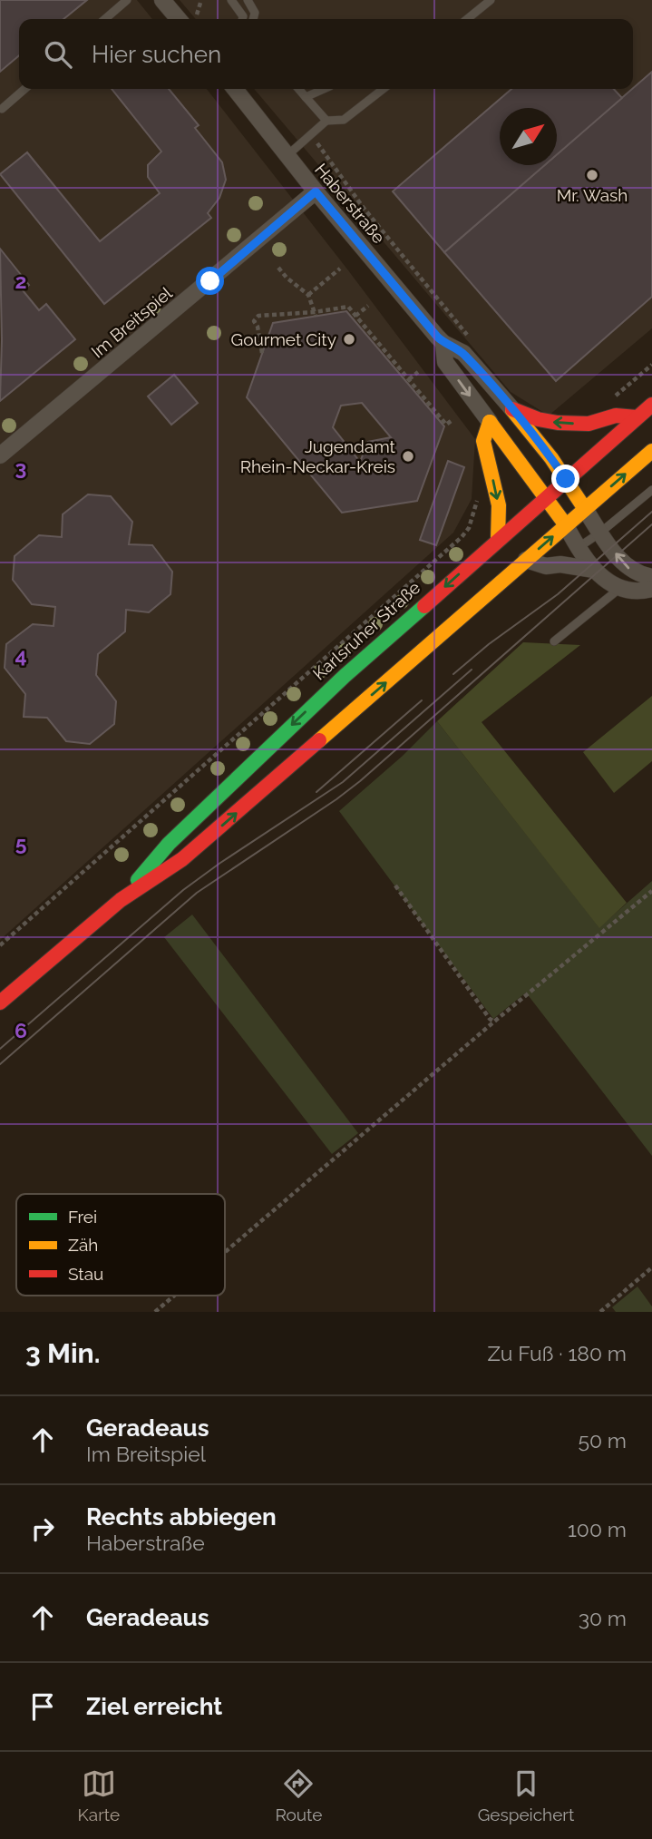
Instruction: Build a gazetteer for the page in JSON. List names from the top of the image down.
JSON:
{
  "streets": {
    "main road": ["Karlsruher Straße"],
    "street": ["Haberstraße", "Im Breitspiel"]
  },
  "crossings": [
    ["Haberstraße", "Im Breitspiel"]
  ],
  "places": ["Mr. Wash", "Gourmet City", "Jugendamt Rhein-Neckar-Kreis"],
  "legend": ["Frei", "Zäh", "Stau"],
  "north": "top right",
  "page": {
    "search": "Hier suchen",
    "heading": ["3 Min.", "Zu Fuß · 180 m"],
    "list": [
      ["Geradeaus", "Im Breitspiel", "50 m"],
      ["Rechts abbiegen", "Haberstraße", "100 m"],
      ["Geradeaus", "30 m"],
      "Ziel erreicht"
    ],
    "nav": ["Karte", "Route", "Gespeichert"]
  },
  "grid": {
    "rows": [
      "2",
      "3",
      "4",
      "5",
      "6"
    ]
  }
}
